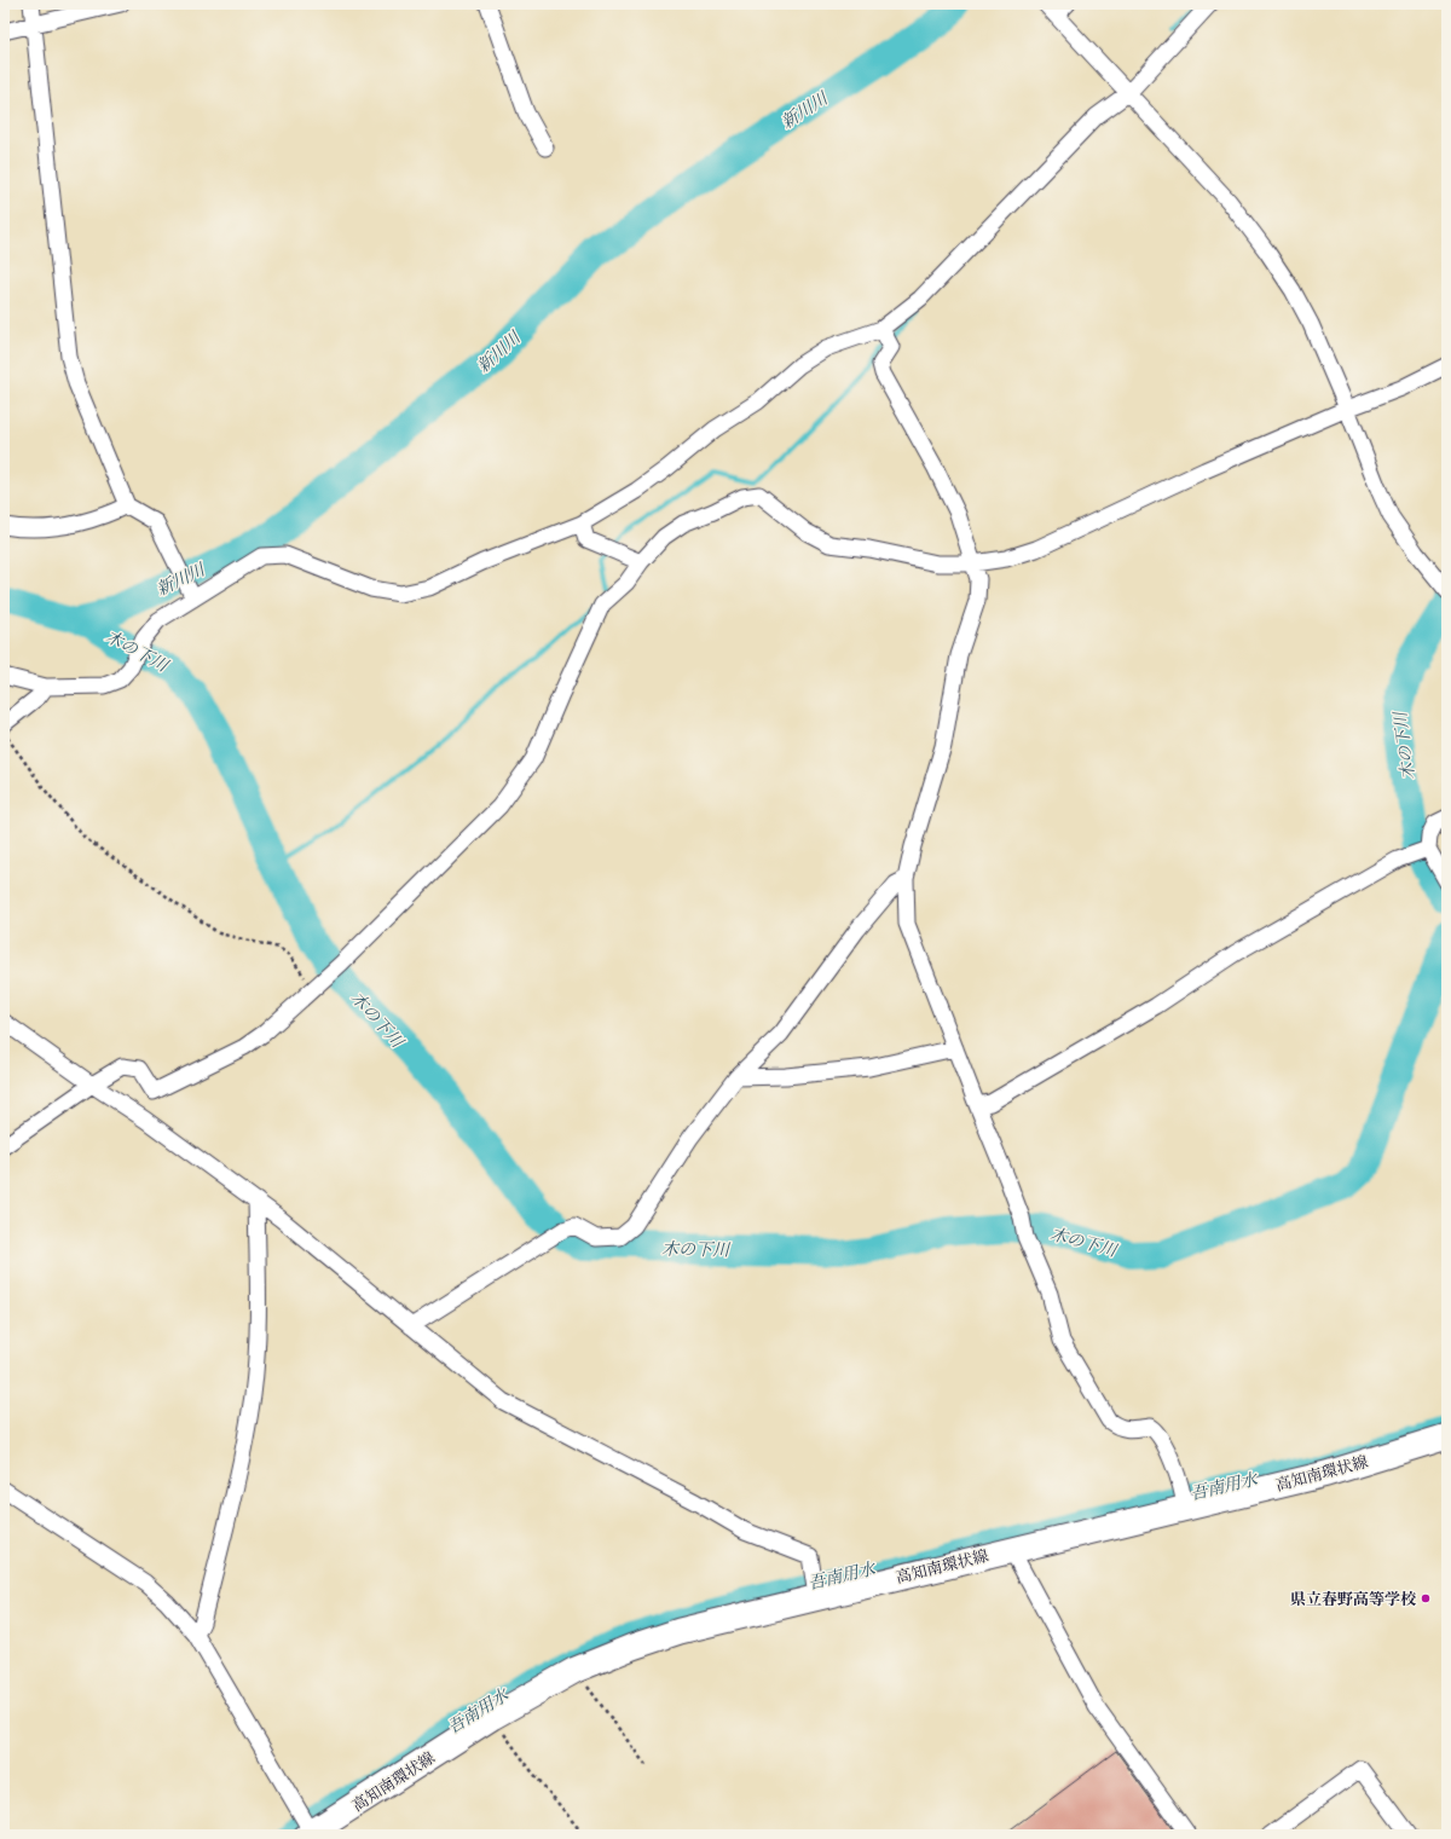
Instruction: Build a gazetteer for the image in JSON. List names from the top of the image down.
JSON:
{
  "streets": {
    "main road": ["高知南環状線"]
  },
  "water": ["新川川", "木の下川", "吾南用水"],
  "places": ["県立春野高等学校"]
}
